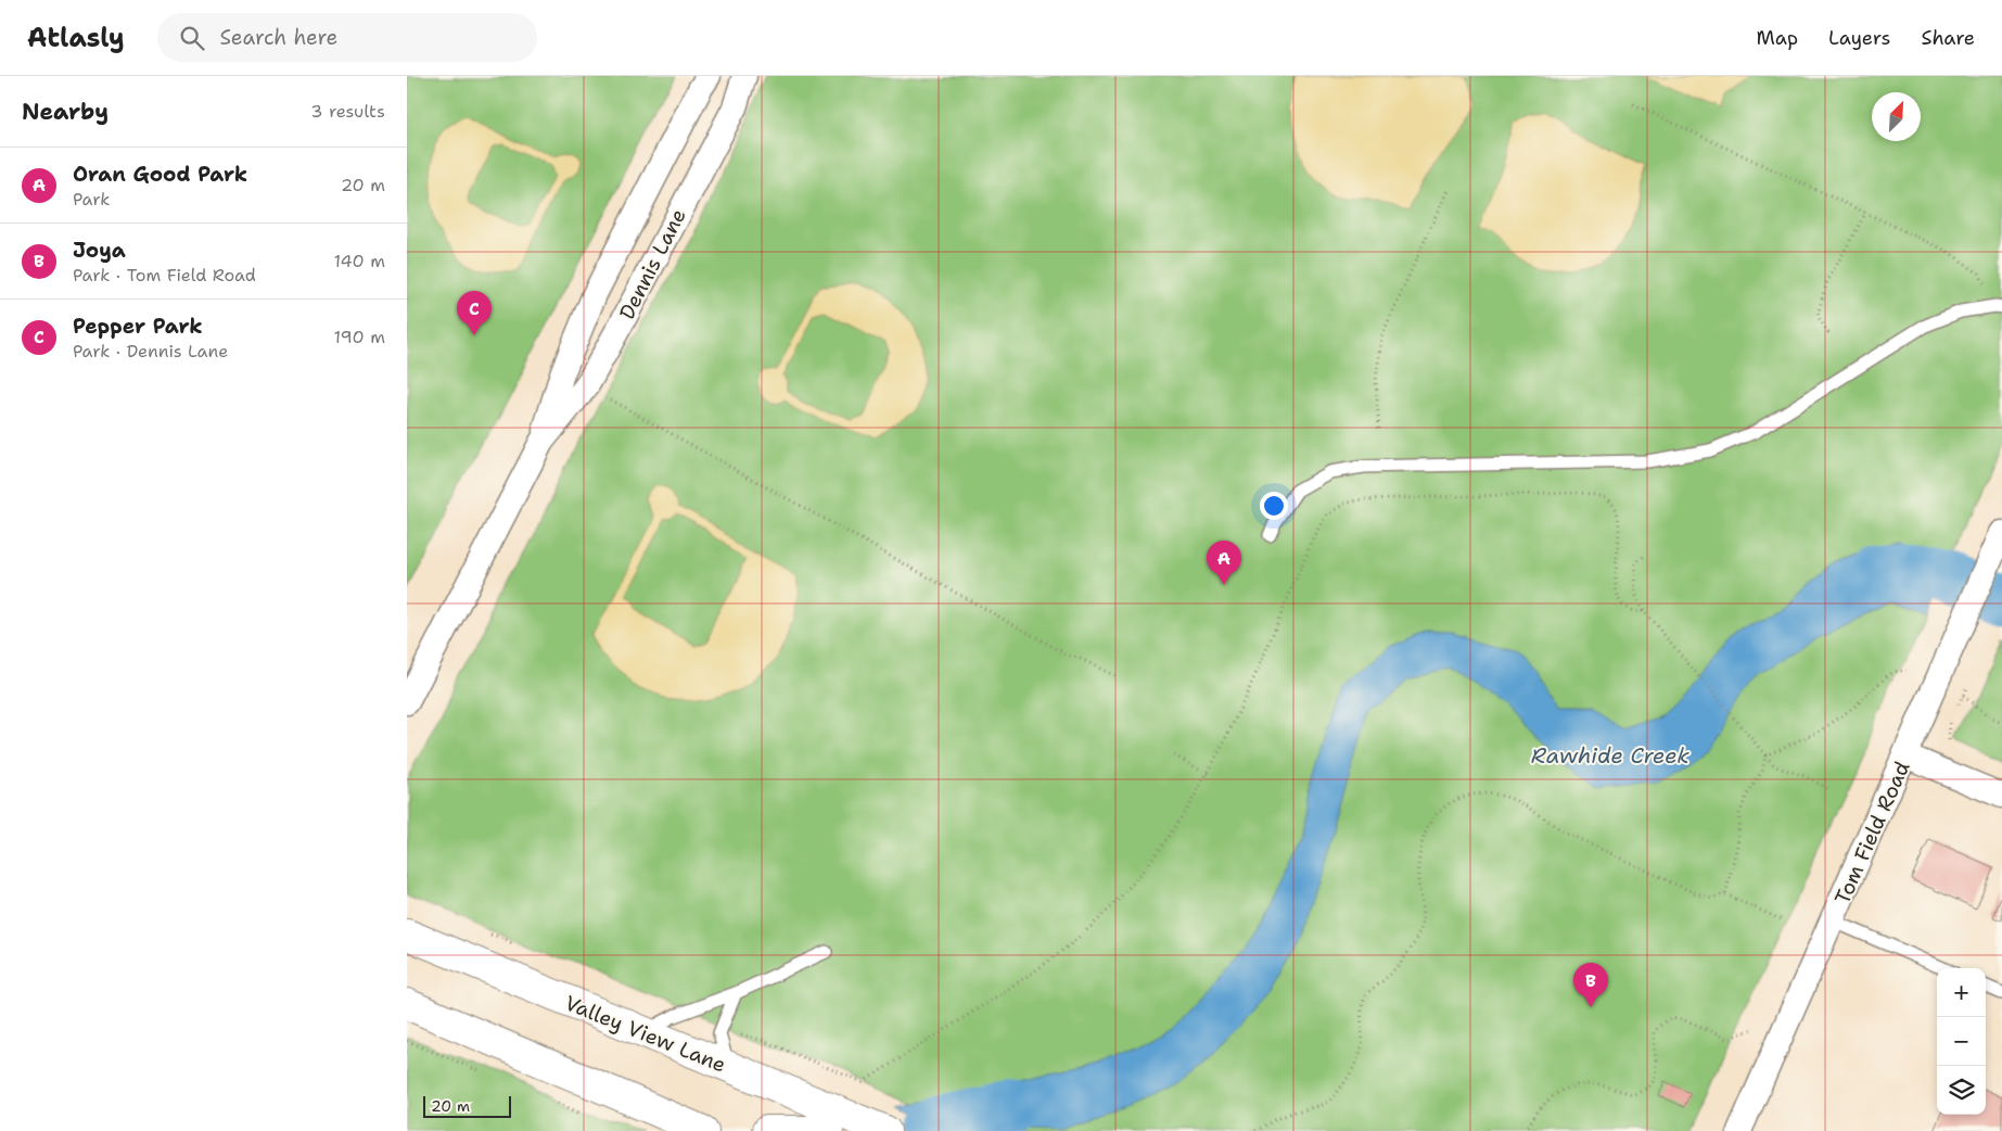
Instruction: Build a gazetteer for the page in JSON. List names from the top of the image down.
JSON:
{
  "streets": {
    "main road": ["Valley View Lane"],
    "street": ["Dennis Lane", "Tom Field Road"]
  },
  "water": ["Rawhide Creek"],
  "scale_bar": "20 m",
  "north": "top right",
  "page": {
    "header": "Atlasly",
    "search": "Search here",
    "nav": ["Map", "Layers", "Share"],
    "heading": ["Nearby", "3 results"],
    "list": [
      {
        "mark": "A",
        "name": "Oran Good Park",
        "note": "Park",
        "value": "20 m"
      },
      {
        "mark": "B",
        "name": "Joya",
        "note": "Park · Tom Field Road",
        "value": "140 m"
      },
      {
        "mark": "C",
        "name": "Pepper Park",
        "note": "Park · Dennis Lane",
        "value": "190 m"
      }
    ],
    "pins": ["C", "A", "B"],
    "map_buttons": ["+", "−"],
    "scale": "20 m"
  }
}
